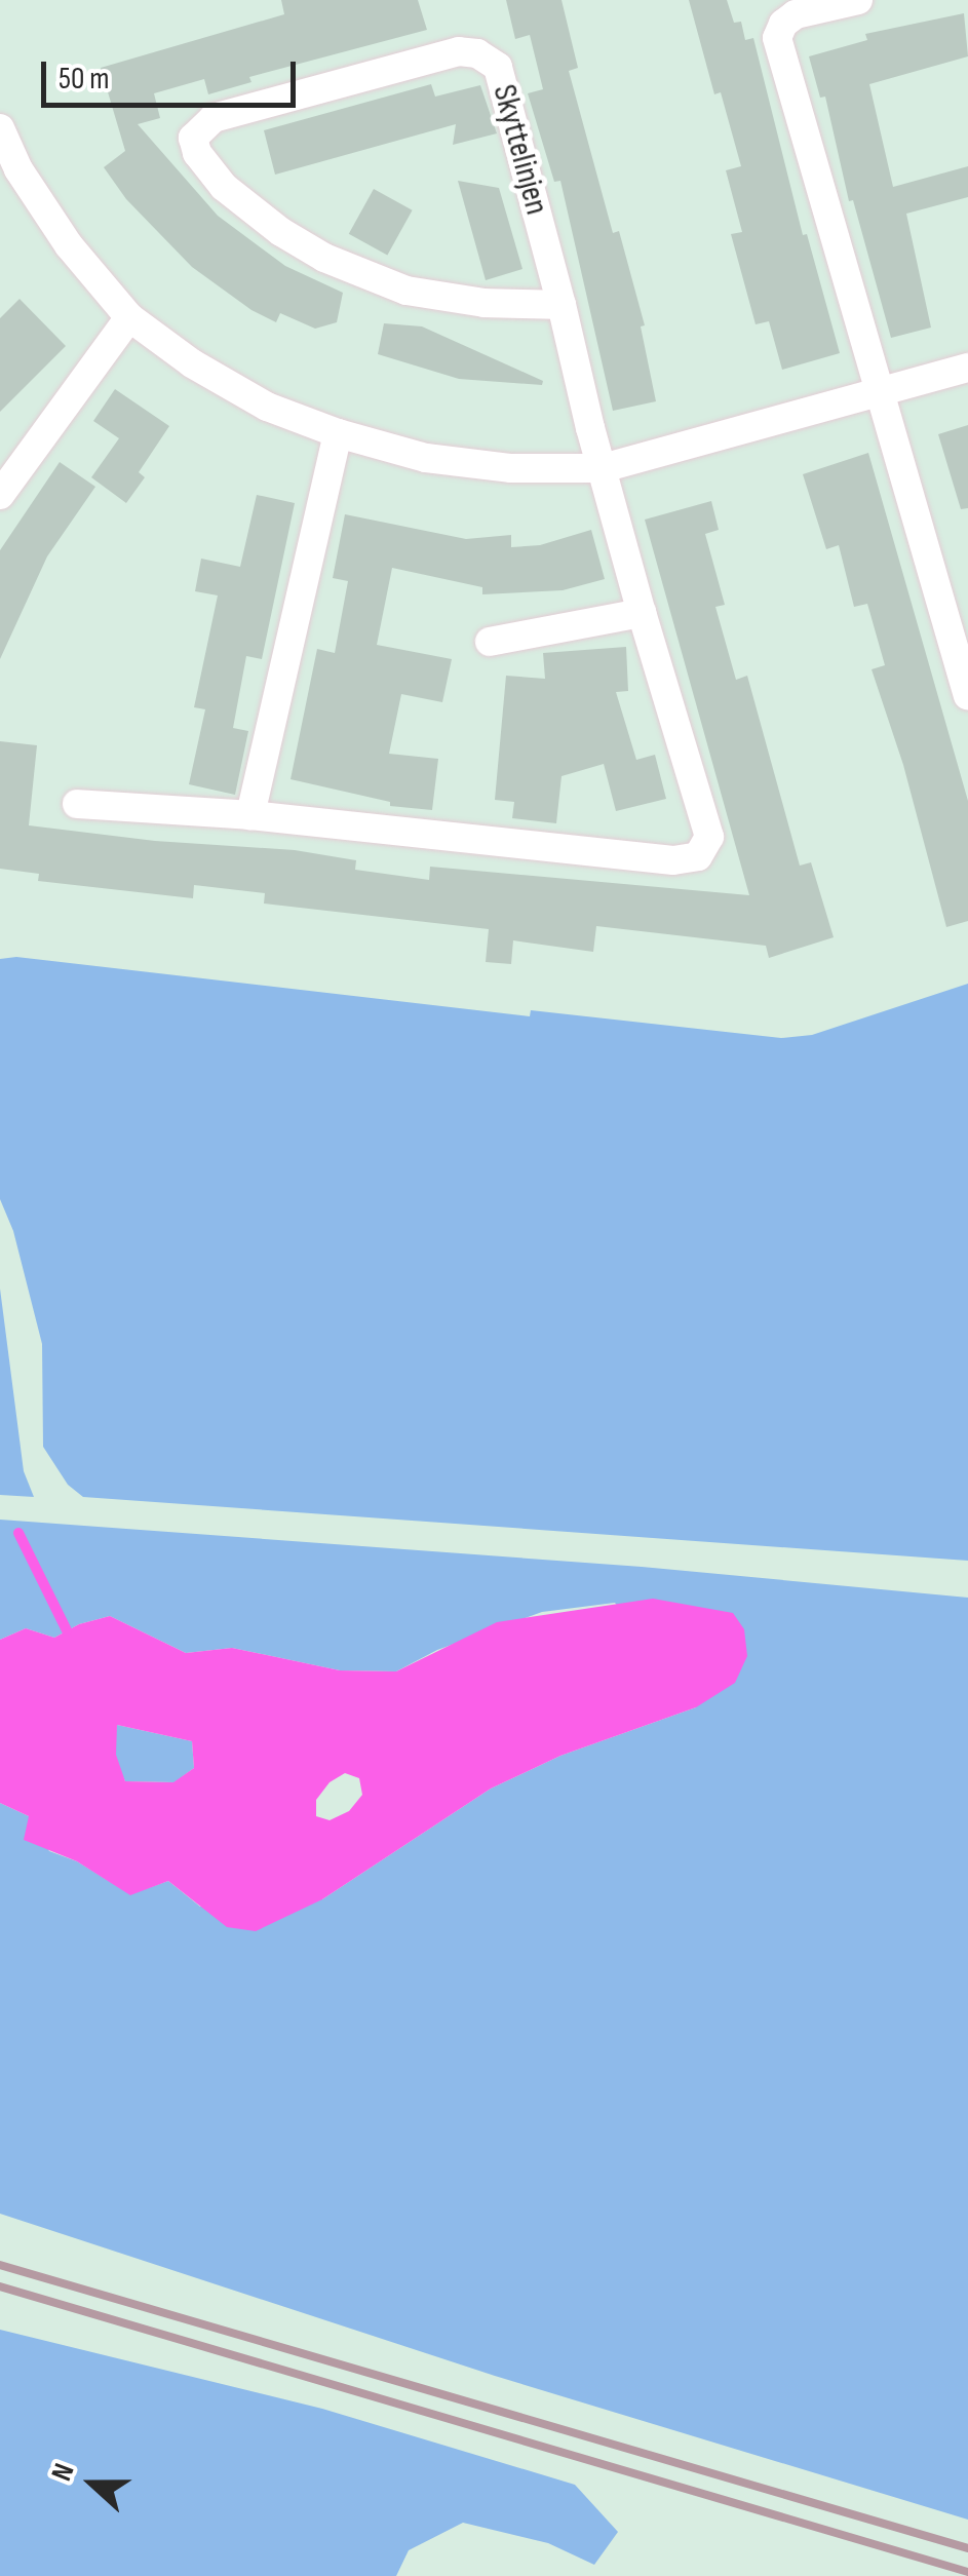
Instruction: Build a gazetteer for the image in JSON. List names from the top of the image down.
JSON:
{
  "streets": {
    "street": ["Skyttelinjen"]
  },
  "scale_bar": "50 m",
  "north": "left"
}
